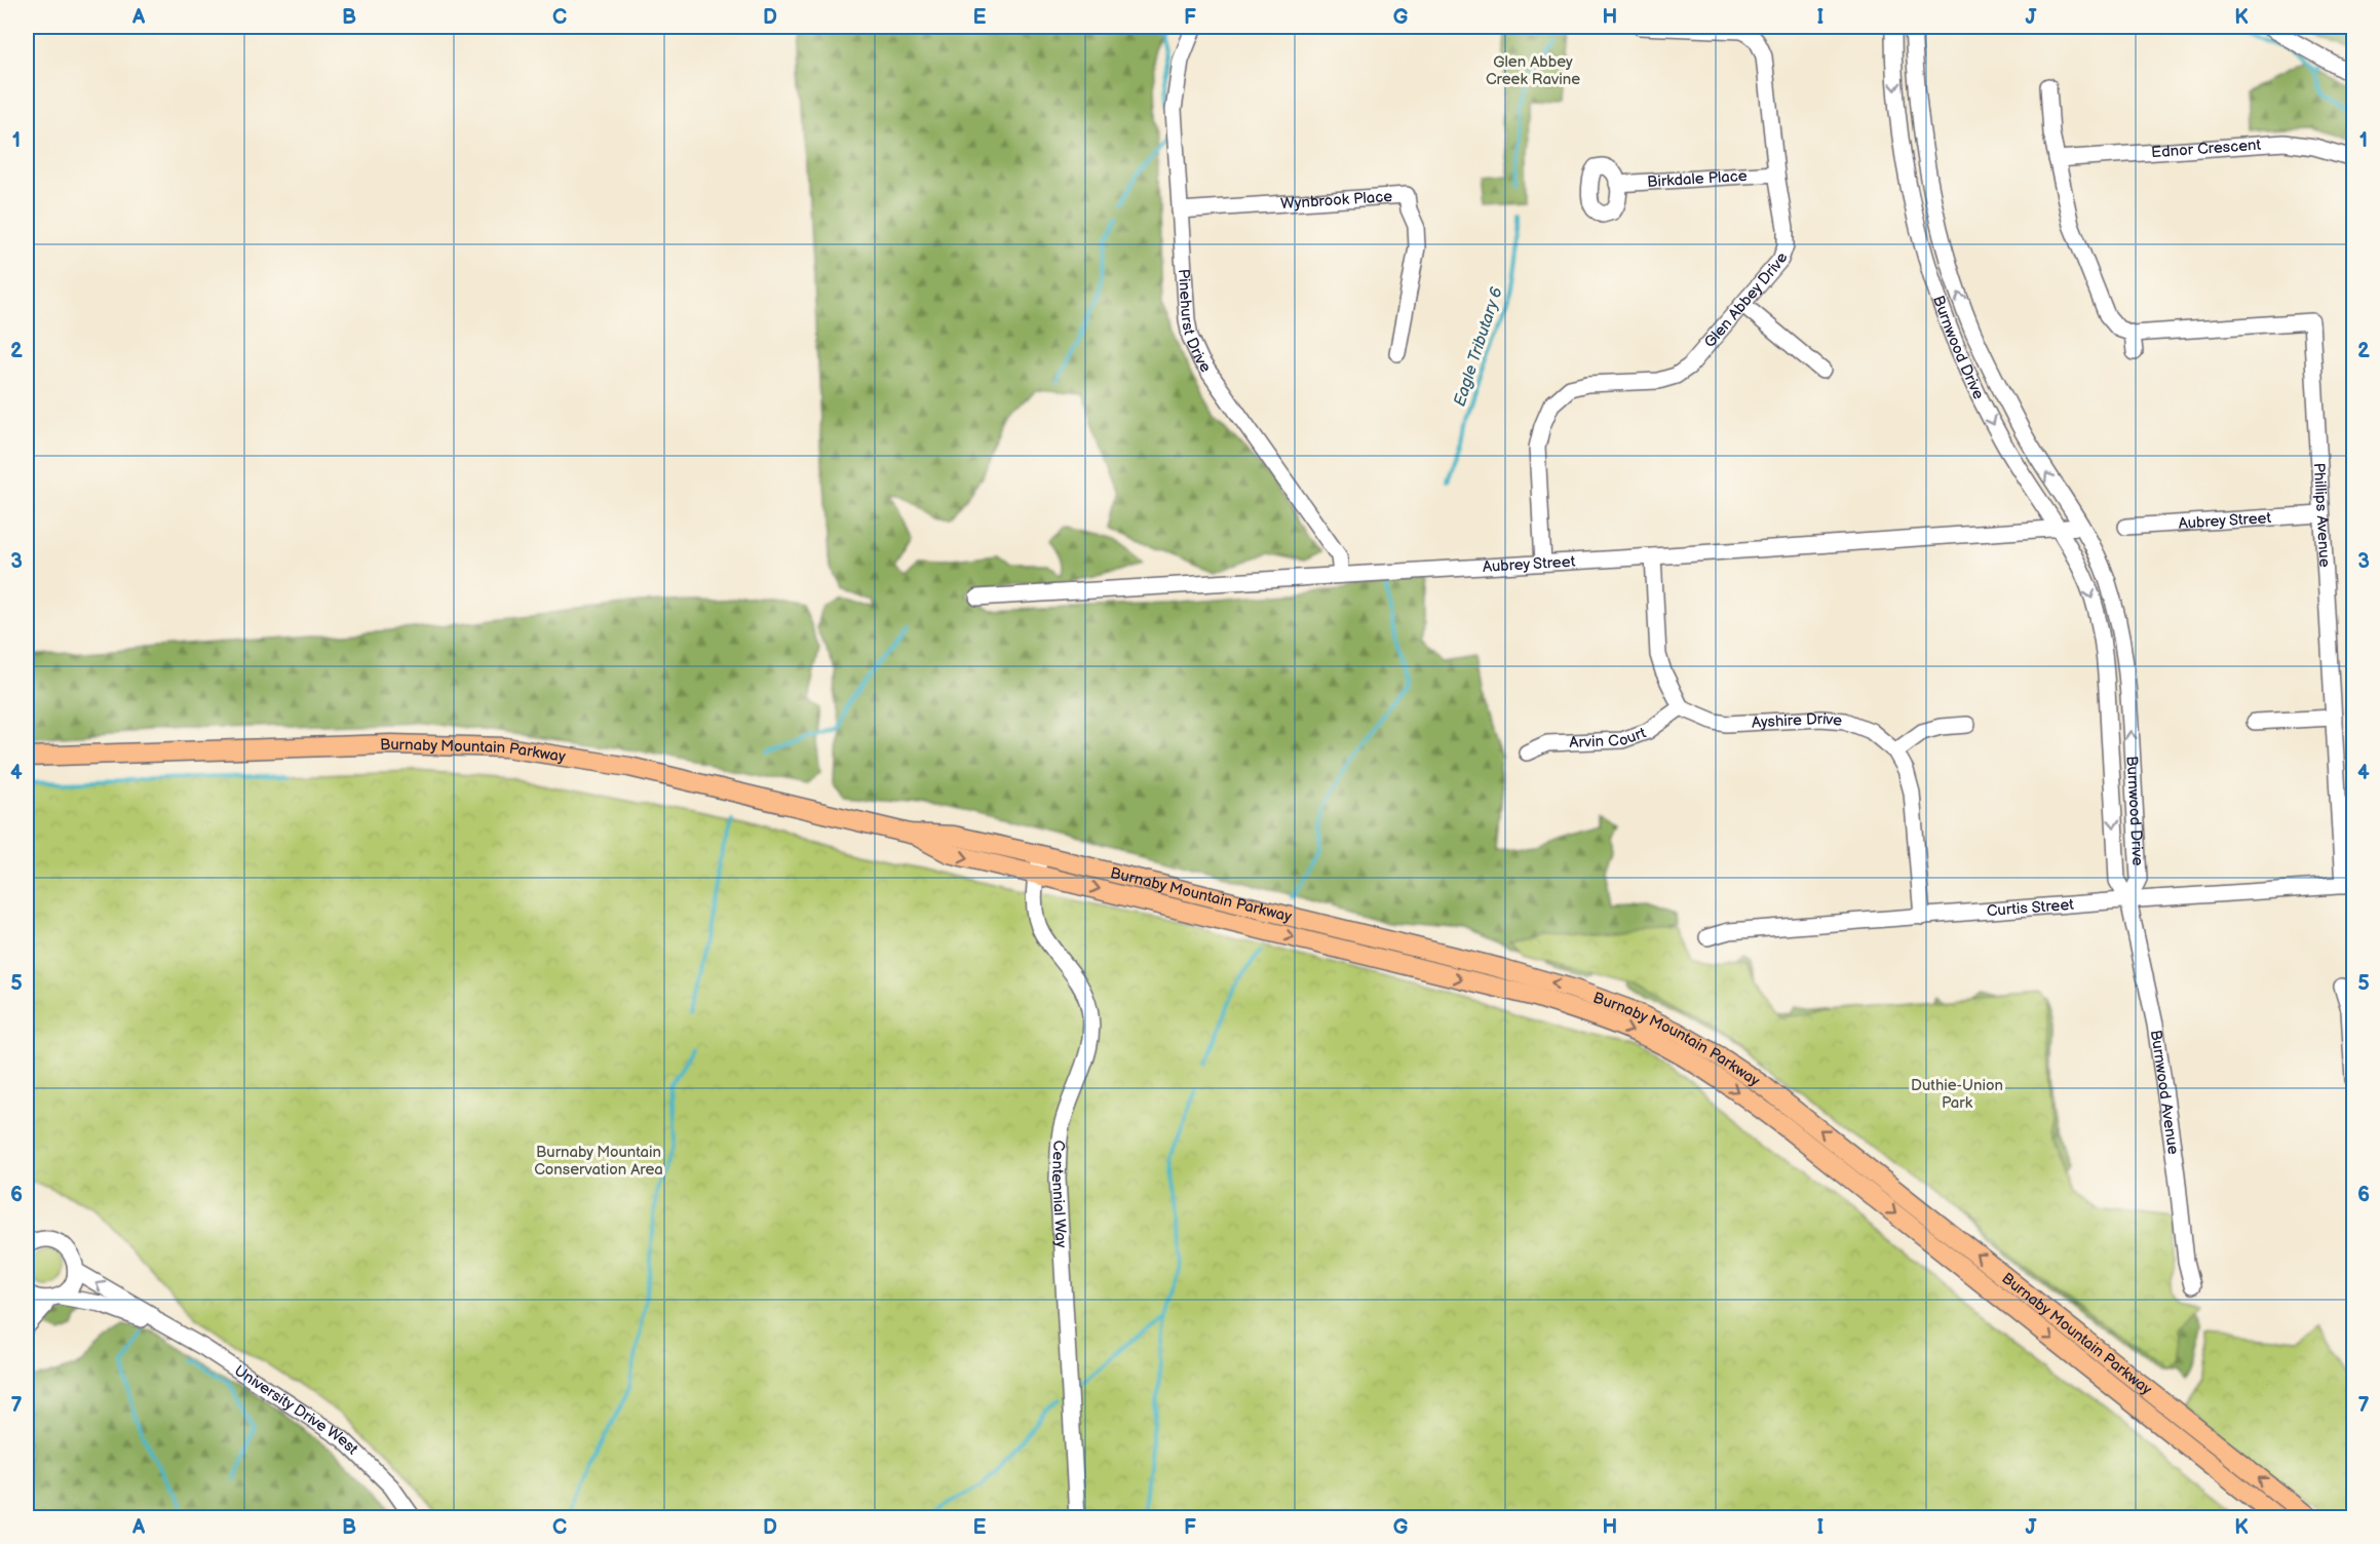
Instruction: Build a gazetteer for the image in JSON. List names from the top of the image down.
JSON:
{
  "streets": {
    "main road": ["Burnaby Mountain Parkway"],
    "street": [
      "Ednor Crescent",
      "Birkdale Place",
      "Wynbrook Place",
      "Glen Abbey Drive",
      "Pinehurst Drive",
      "Burnwood Drive",
      "Phillips Avenue",
      "Aubrey Street",
      "Ayshire Drive",
      "Arvin Court",
      "Curtis Street",
      "Burnwood Avenue",
      "Centennial Way",
      "University Drive West"
    ]
  },
  "crossings": [
    ["Birkdale Place", "Glen Abbey Drive"],
    ["Wynbrook Place", "Pinehurst Drive"],
    ["Glen Abbey Drive", "Aubrey Street"],
    ["Pinehurst Drive", "Aubrey Street"],
    ["Burnwood Drive", "Aubrey Street"],
    ["Burnwood Drive", "Curtis Street"],
    ["Burnwood Drive", "Burnwood Avenue"],
    ["Phillips Avenue", "Aubrey Street"],
    ["Phillips Avenue", "Curtis Street"],
    ["Ayshire Drive", "Arvin Court"],
    ["Ayshire Drive", "Curtis Street"],
    ["Burnaby Mountain Parkway", "Centennial Way"],
    ["Curtis Street", "Burnwood Avenue"]
  ],
  "water": ["Eagle Tributary 6"],
  "parks": ["Glen Abbey Creek Ravine", "Duthie-Union Park", "Burnaby Mountain Conservation Area"],
  "grid": {
    "columns": [
      "A",
      "B",
      "C",
      "D",
      "E",
      "F",
      "G",
      "H",
      "I",
      "J",
      "K"
    ],
    "rows": [
      "1",
      "2",
      "3",
      "4",
      "5",
      "6",
      "7"
    ]
  }
}
